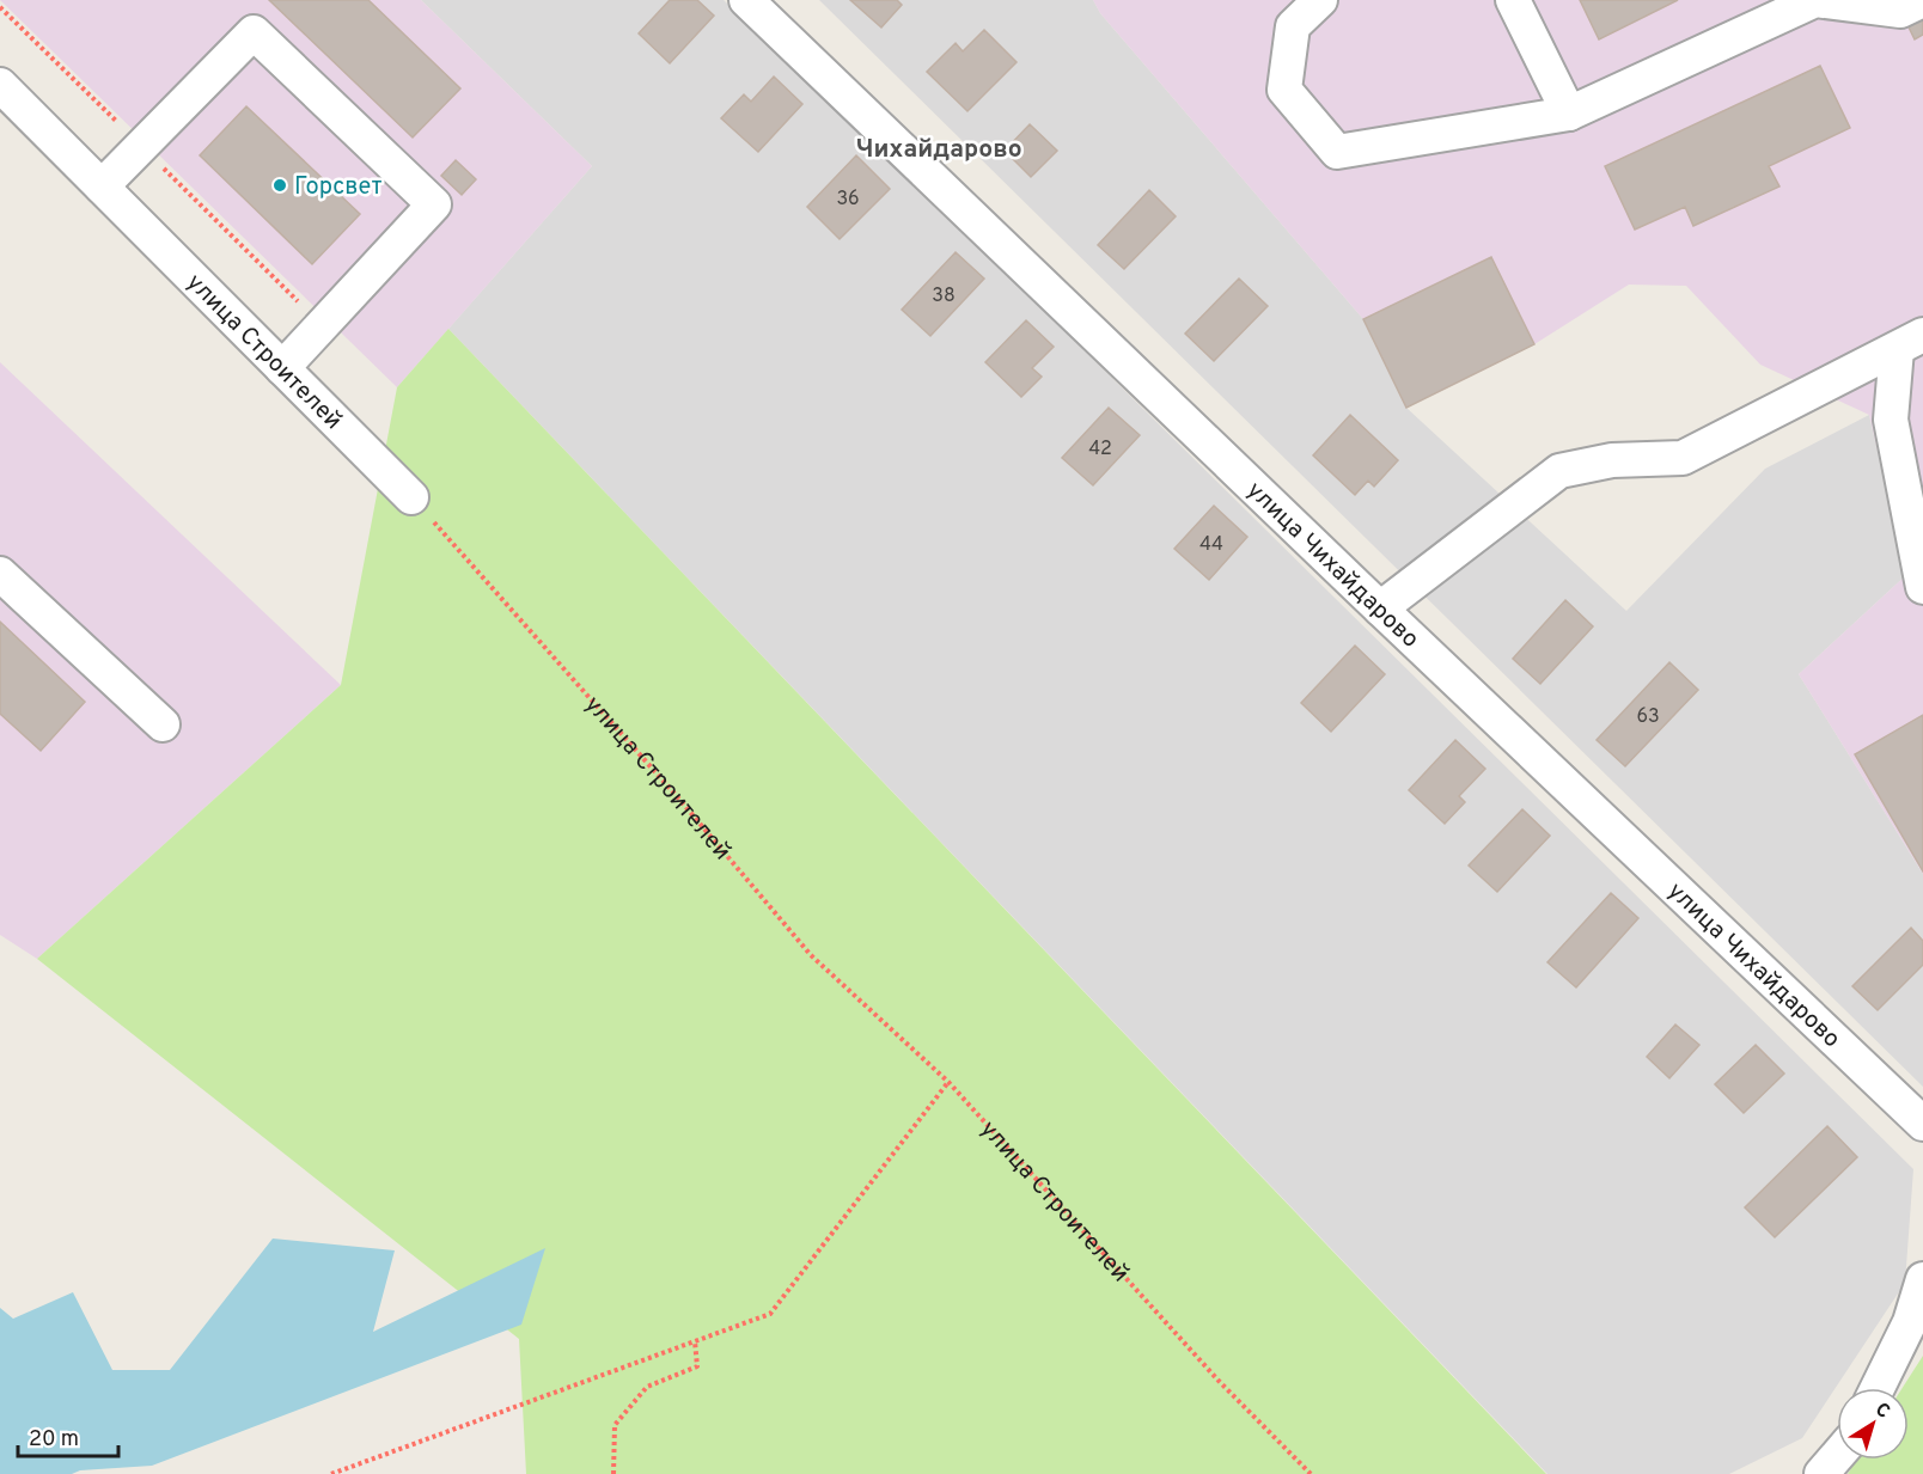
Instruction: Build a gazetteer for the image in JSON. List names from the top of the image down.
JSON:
{
  "streets": {
    "street": ["улица Строителей", "улица Чихайдарово"]
  },
  "districts": ["Чихайдарово"],
  "places": ["Горсвет"],
  "house_numbers": [
    "36",
    "38",
    "42",
    "44",
    "63"
  ],
  "scale_bar": "20 m",
  "north": "top right"
}
